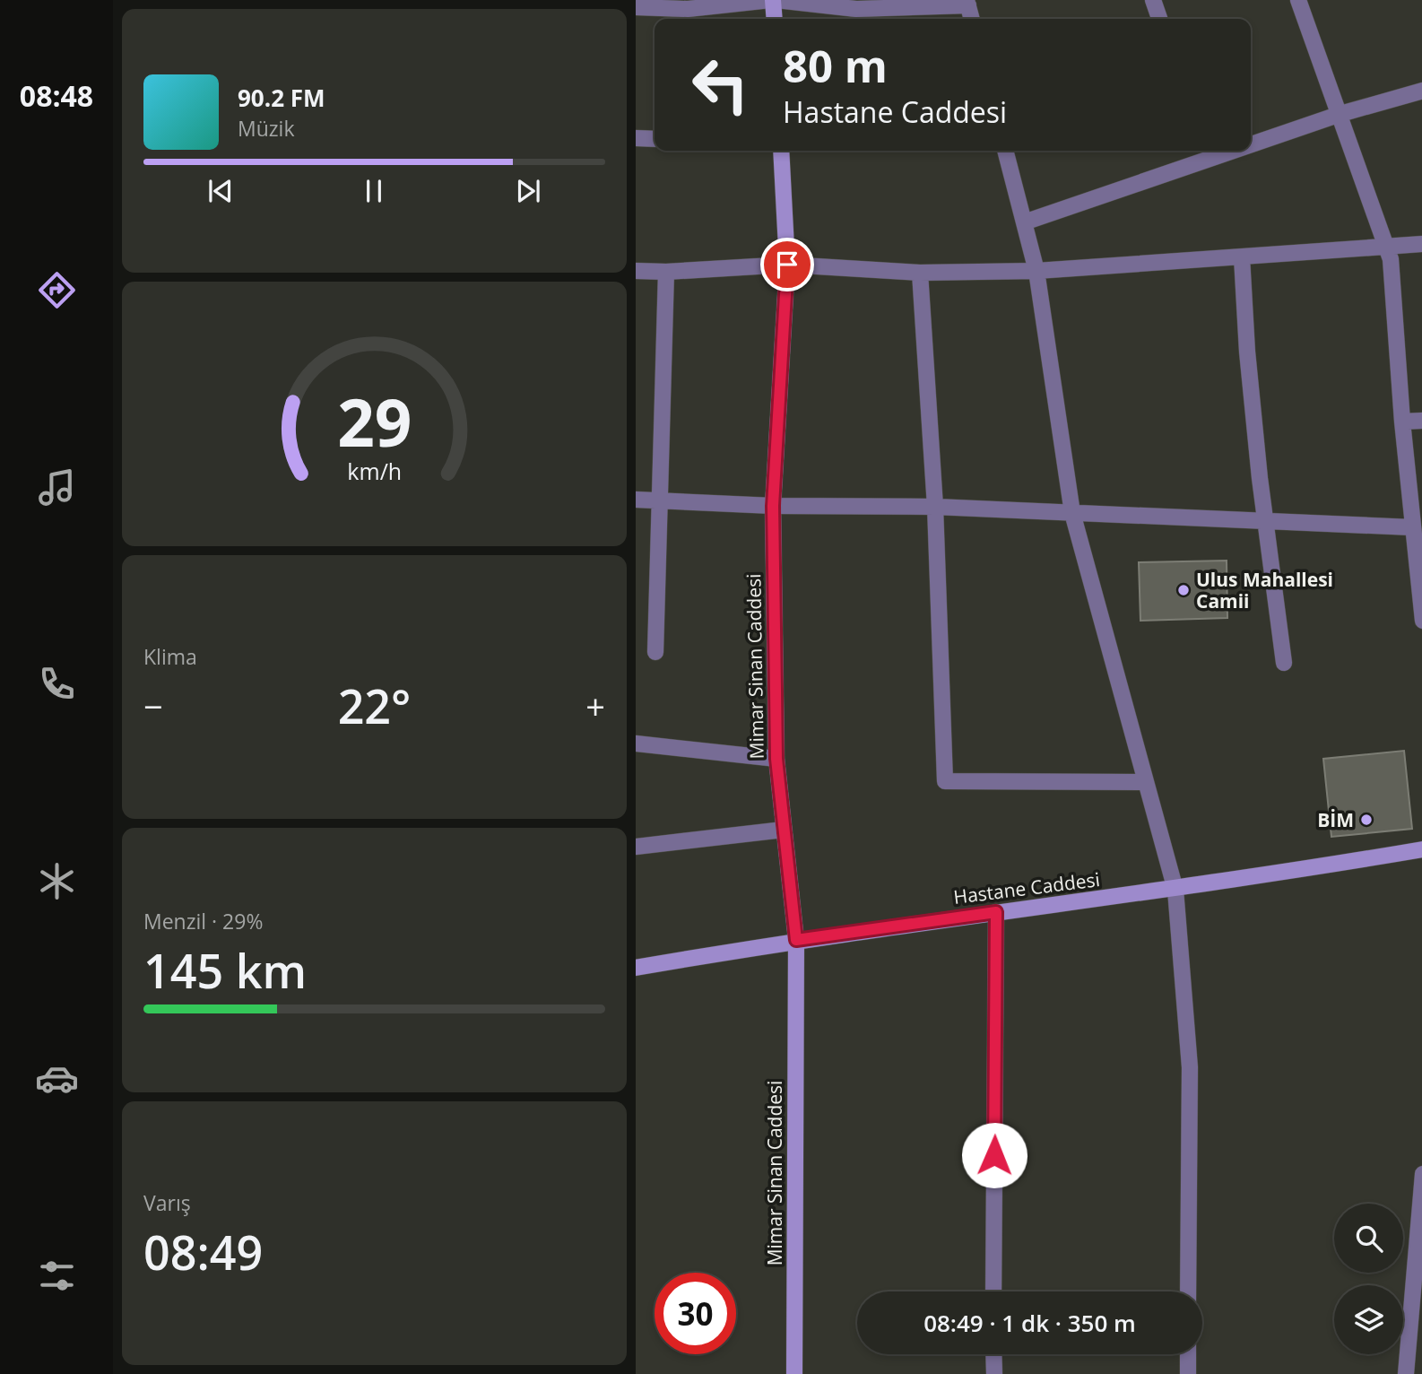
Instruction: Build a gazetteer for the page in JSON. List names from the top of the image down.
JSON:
{
  "streets": {
    "street": ["Mimar Sinan Caddesi", "Hastane Caddesi"]
  },
  "crossings": [
    ["Mimar Sinan Caddesi", "Hastane Caddesi"]
  ],
  "places": ["Ulus Mahallesi Camii", "BİM"],
  "page": {
    "tabs": "08:48",
    "turn": ["80 m", "Hastane Caddesi"],
    "song": ["90.2 FM", "Müzik"],
    "tile": [
      "Klima",
      ["Menzil · 29%", "145 km"],
      ["Varış", "08:49"]
    ],
    "heat": ["−", "22°", "+"],
    "limit": "30",
    "trip": "08:49 · 1 dk · 350 m",
    "gauge": ["29", "km/h"]
  }
}
